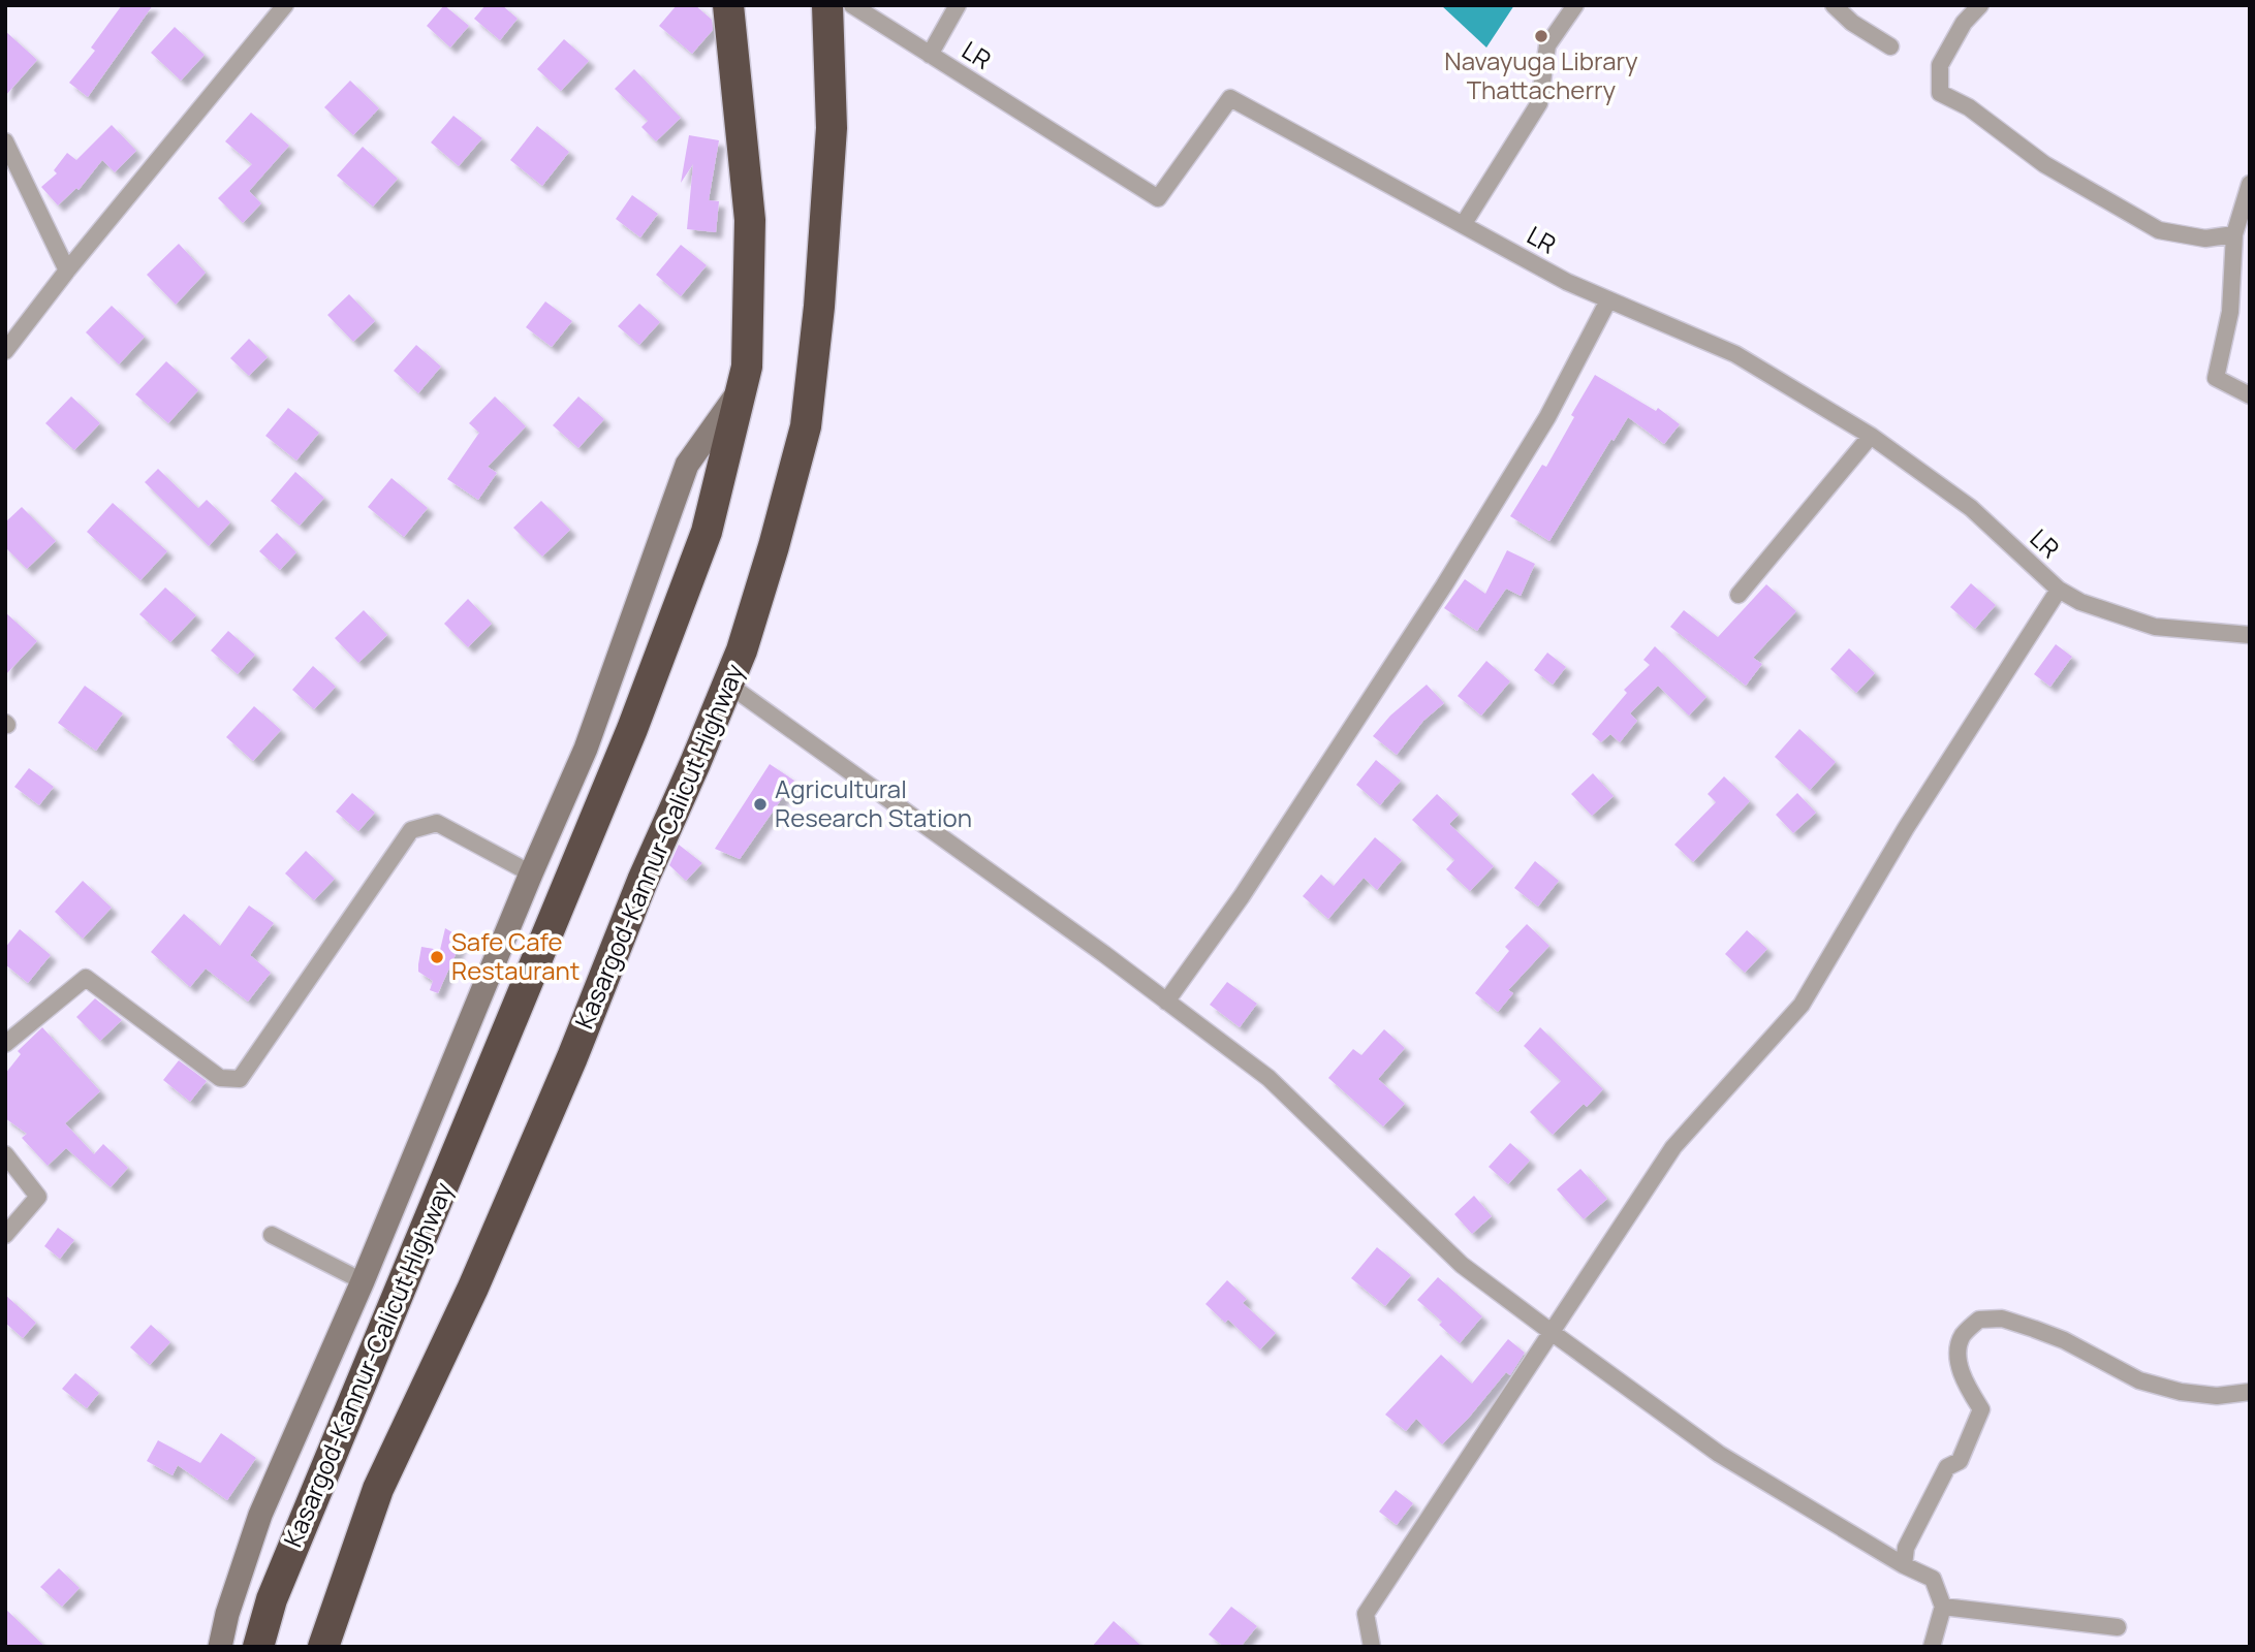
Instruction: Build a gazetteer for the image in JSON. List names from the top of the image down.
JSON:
{
  "streets": {
    "highway": ["Kasargod-Kannur-Calicut Highway"],
    "street": ["LR"]
  },
  "places": ["Navayuga Library Thattacherry", "Agricultural Research Station", "Safe Cafe Restaurant"]
}
